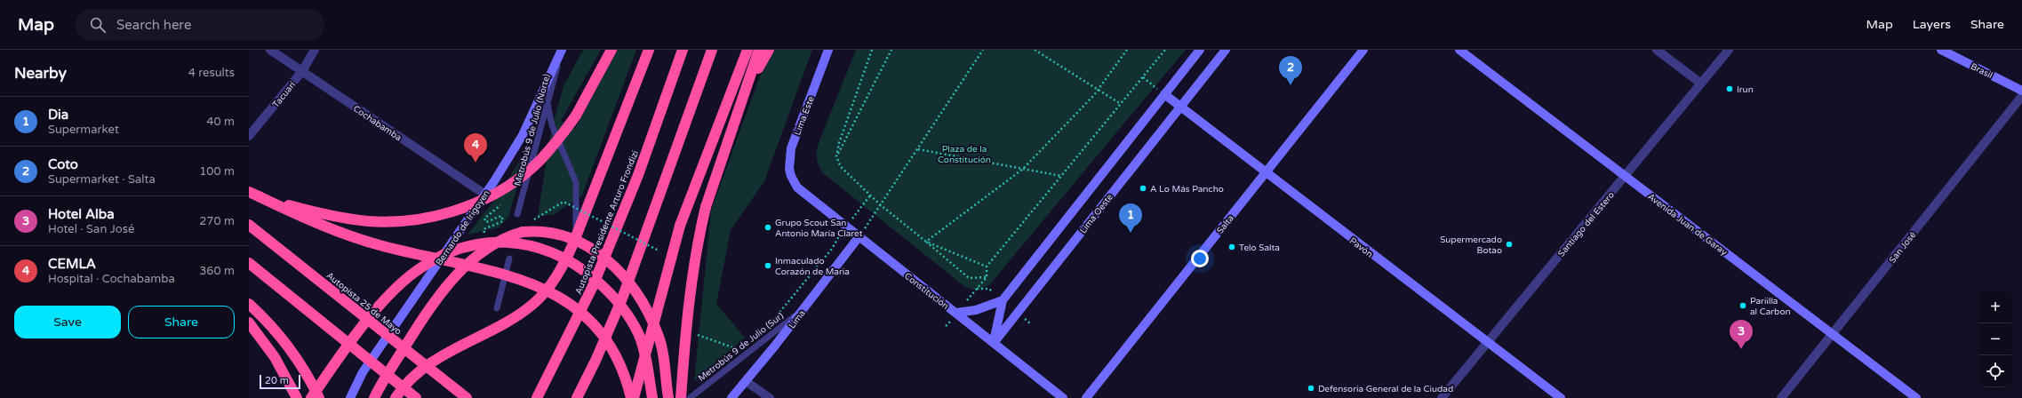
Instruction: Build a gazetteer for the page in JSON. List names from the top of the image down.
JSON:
{
  "streets": {
    "highway": ["Autopista Presidente Arturo Frondizi", "Autopista 25 de Mayo"],
    "main road": [
      "Brasil",
      "Lima Este",
      "Lima Oeste",
      "Salta",
      "Avenida Juan de Garay",
      "Bernardo de Irigoyen",
      "Pavón",
      "Constitución",
      "Lima"
    ],
    "street": [
      "Tacuarí",
      "Cochabamba",
      "Santiago del Estero",
      "San José"
    ],
    "lane": ["Metrobús 9 de Julio (Norte)", "Metrobús 9 de Julio (Sur)"]
  },
  "crossings": [
    ["Tacuarí", "Cochabamba"],
    ["Lima Este", "Constitución"],
    ["Cochabamba", "Bernardo de Irigoyen"],
    ["Metrobús 9 de Julio (Norte)", "Bernardo de Irigoyen"],
    ["Lima Oeste", "Pavón"],
    ["Lima Oeste", "Constitución"],
    ["Salta", "Pavón"],
    ["Santiago del Estero", "Avenida Juan de Garay"],
    ["Santiago del Estero", "Pavón"],
    ["Avenida Juan de Garay", "San José"],
    ["Constitución", "Lima"],
    ["Lima", "Metrobús 9 de Julio (Sur)"]
  ],
  "parks": ["Plaza de la Constitución"],
  "places": [
    "Irun",
    "A Lo Más Pancho",
    "Grupo Scout San Antonio María Claret",
    "Supermercado Botao",
    "Telo Salta",
    "Inmaculado Corazón de Maria",
    "Pariilla al Carbon",
    "Defensoria General de la Ciudad"
  ],
  "scale_bar": "20 m",
  "page": {
    "header": "Map",
    "search": "Search here",
    "nav": ["Map", "Layers", "Share"],
    "heading": ["Nearby", "4 results"],
    "pins": [
      "2",
      "4",
      "1",
      "3"
    ],
    "list": [
      {
        "mark": "1",
        "name": "Dia",
        "note": "Supermarket",
        "value": "40 m"
      },
      {
        "mark": "2",
        "name": "Coto",
        "note": "Supermarket · Salta",
        "value": "100 m"
      },
      {
        "mark": "3",
        "name": "Hotel Alba",
        "note": "Hotel · San José",
        "value": "270 m"
      },
      {
        "mark": "4",
        "name": "CEMLA",
        "note": "Hospital · Cochabamba",
        "value": "360 m"
      }
    ],
    "map_buttons": ["+", "−"],
    "buttons": ["Save", "Share"],
    "scale": "20 m"
  }
}
